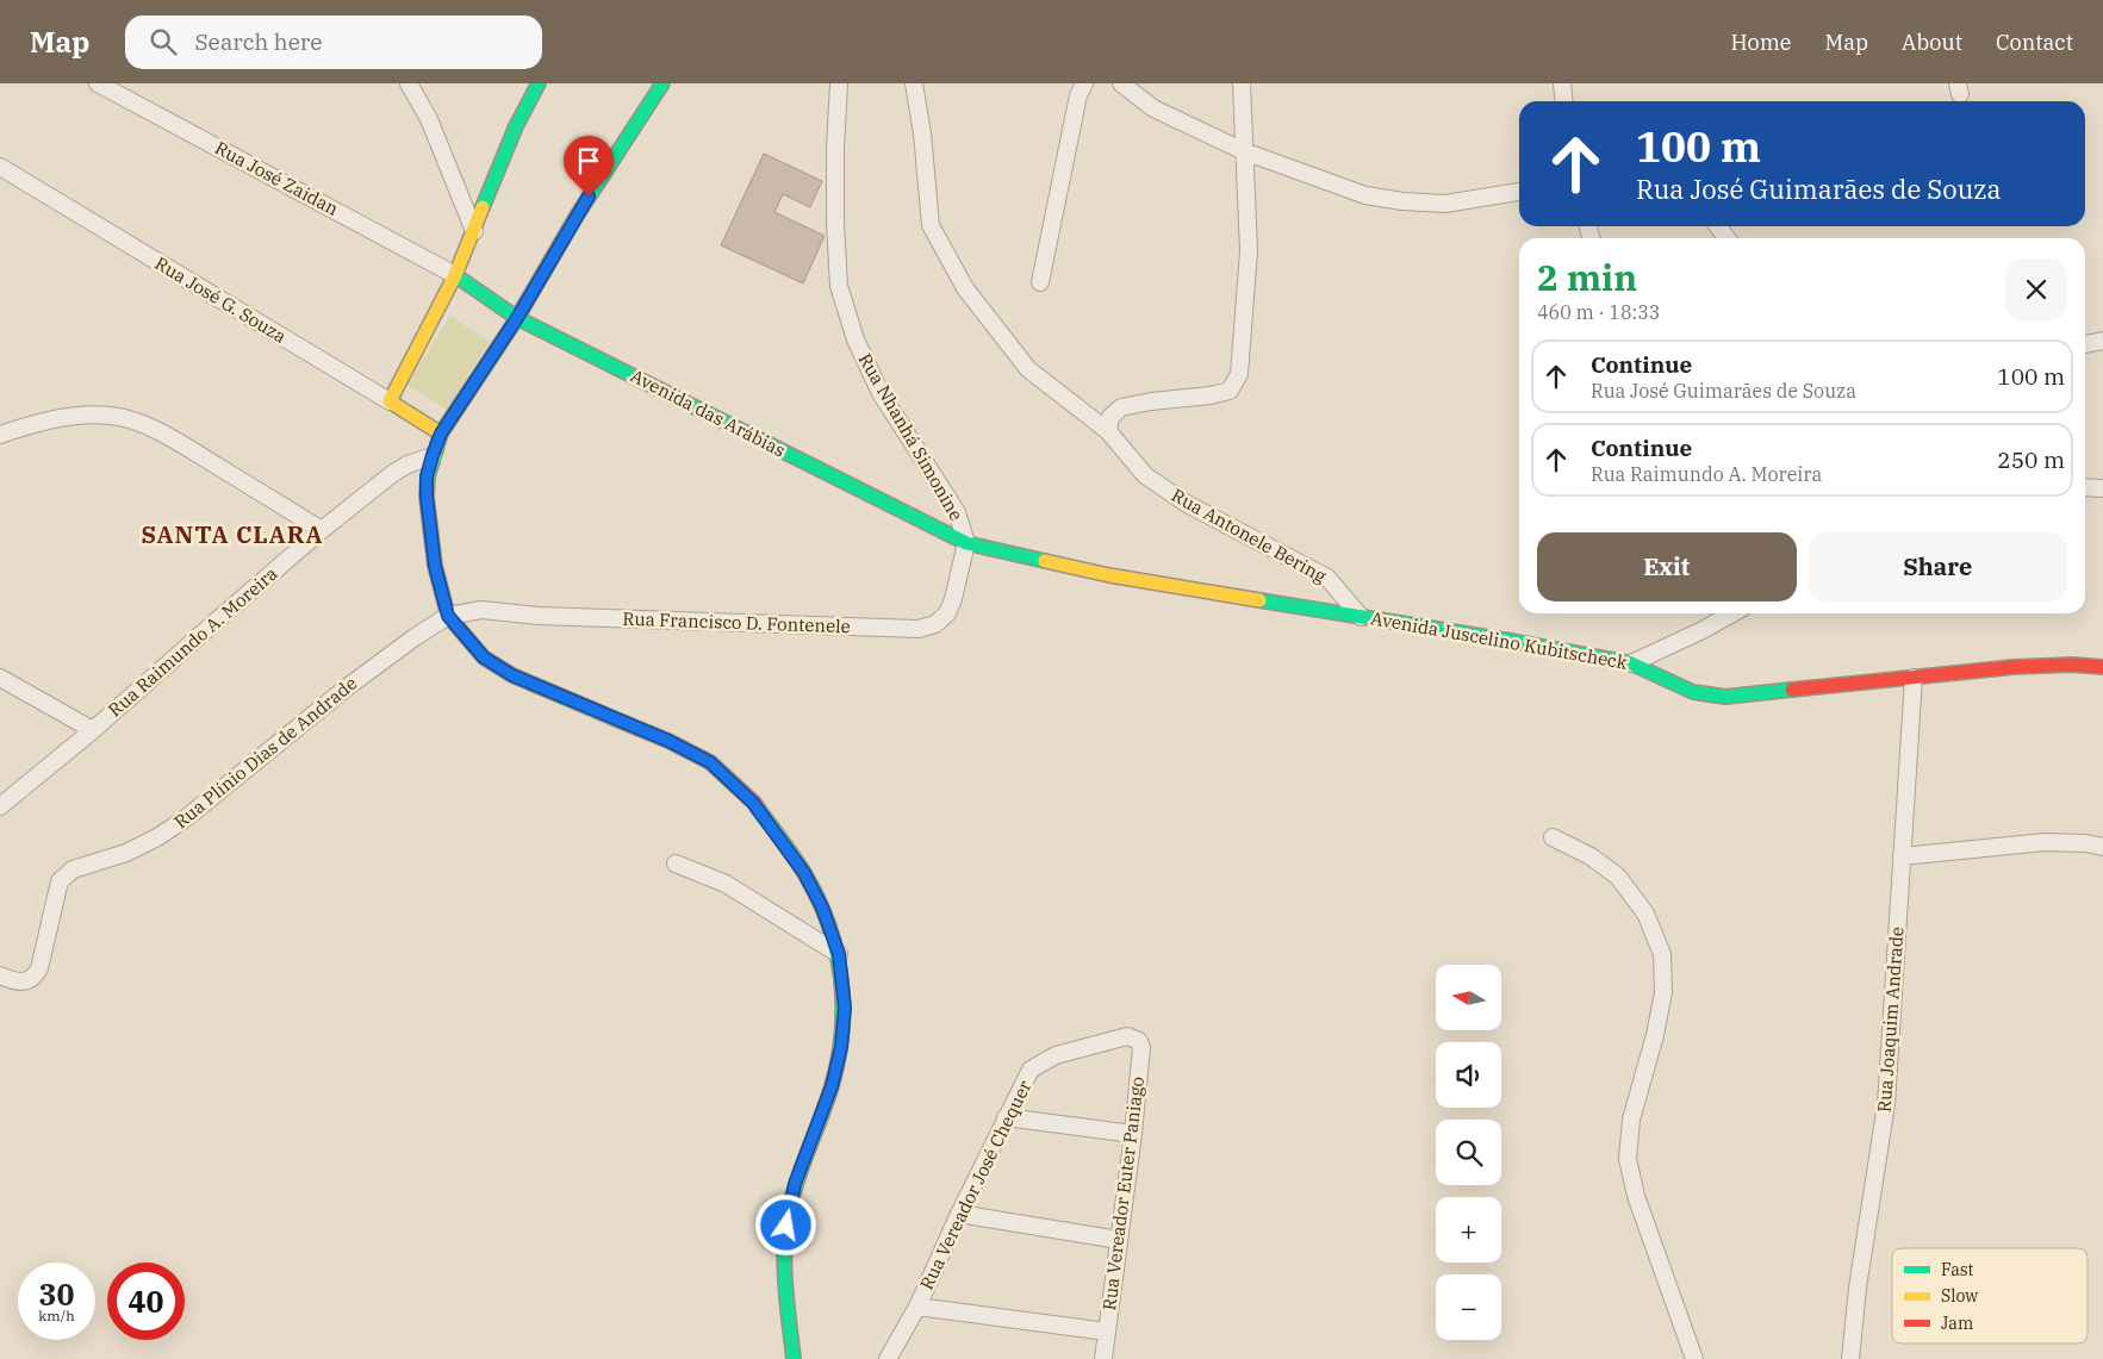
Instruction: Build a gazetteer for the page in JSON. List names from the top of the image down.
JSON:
{
  "streets": {
    "street": [
      "Rua José Zaidan",
      "Rua José G. Souza",
      "Avenida das Arábias",
      "Rua Nhanhá Simonine",
      "Rua Antonele Bering",
      "Rua Francisco D. Fontenele",
      "Avenida Juscelino Kubitscheck",
      "Rua Raimundo A. Moreira",
      "Rua Plínio Dias de Andrade",
      "Rua Joaquim Andrade",
      "Rua Vereador José Chequer",
      "Rua Vereador Euter Paniago"
    ]
  },
  "crossings": [
    ["Rua José Zaidan", "Avenida das Arábias"],
    ["Avenida das Arábias", "Rua Nhanhá Simonine"],
    ["Avenida das Arábias", "Rua Francisco D. Fontenele"],
    ["Avenida das Arábias", "Avenida Juscelino Kubitscheck"],
    ["Rua Nhanhá Simonine", "Rua Francisco D. Fontenele"],
    ["Rua Nhanhá Simonine", "Avenida Juscelino Kubitscheck"],
    ["Rua Antonele Bering", "Avenida Juscelino Kubitscheck"],
    ["Rua Francisco D. Fontenele", "Avenida Juscelino Kubitscheck"],
    ["Rua Francisco D. Fontenele", "Rua Plínio Dias de Andrade"],
    ["Avenida Juscelino Kubitscheck", "Rua Joaquim Andrade"],
    ["Rua Vereador José Chequer", "Rua Vereador Euter Paniago"]
  ],
  "districts": ["SANTA CLARA"],
  "legend": ["Fast", "Slow", "Jam"],
  "north": "left",
  "page": {
    "header": "Map",
    "search": "Search here",
    "nav": [
      "Home",
      "Map",
      "About",
      "Contact"
    ],
    "turn": ["100 m", "Rua José Guimarães de Souza"],
    "heading": ["2 min", "460 m · 18:33"],
    "list": [
      {
        "name": "Continue",
        "note": "Rua José Guimarães de Souza",
        "value": "100 m"
      },
      {
        "name": "Continue",
        "note": "Rua Raimundo A. Moreira",
        "value": "250 m"
      }
    ],
    "buttons": ["Exit", "Share"],
    "map_buttons": ["+", "−"],
    "speed": "30 km/h",
    "limit": "40"
  }
}
